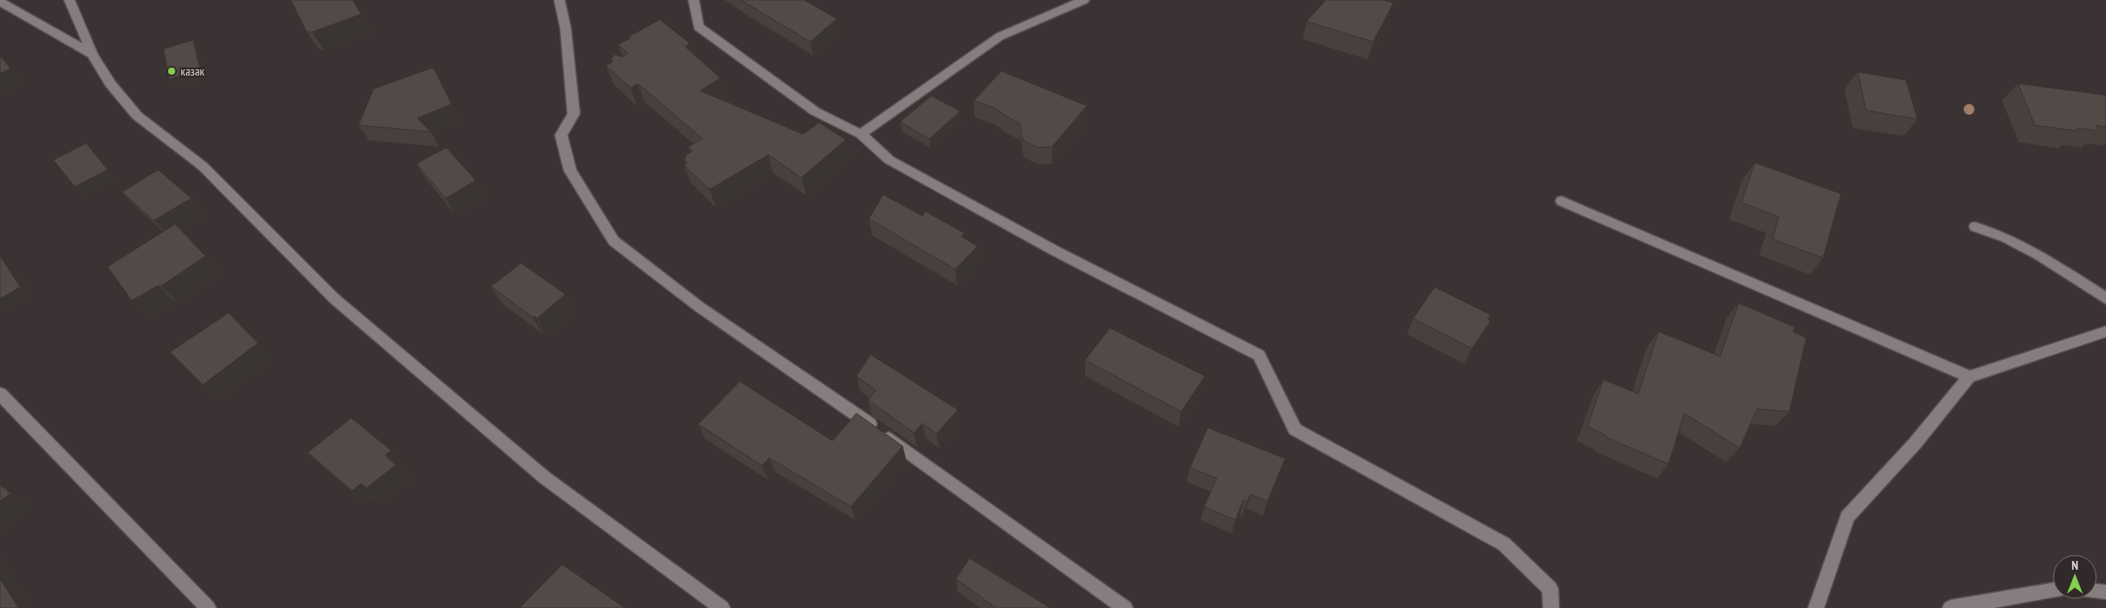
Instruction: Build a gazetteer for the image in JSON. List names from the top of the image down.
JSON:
{
  "places": ["казак"],
  "north": "top"
}
